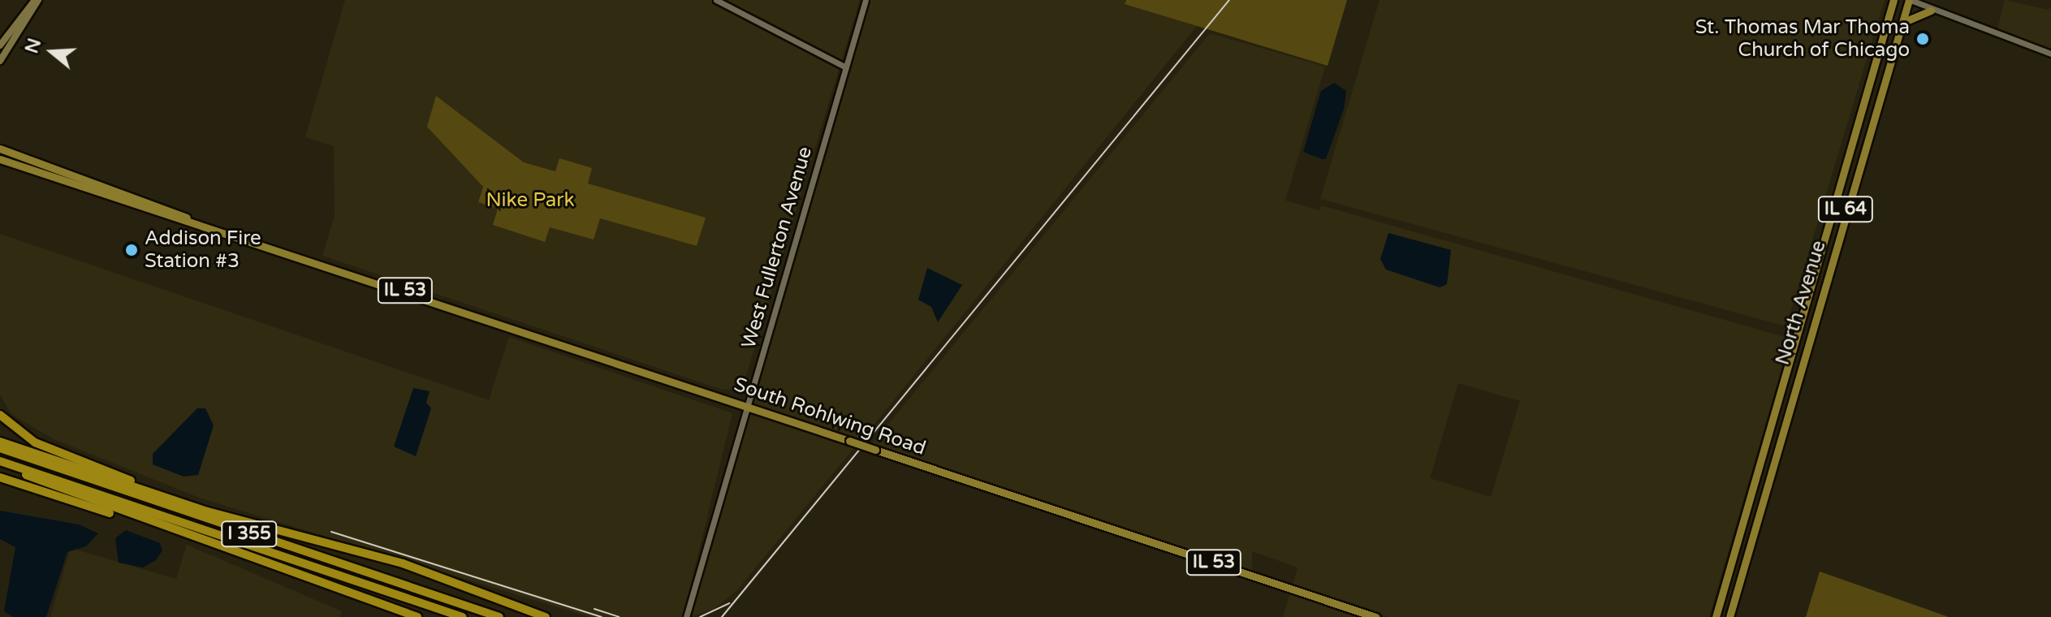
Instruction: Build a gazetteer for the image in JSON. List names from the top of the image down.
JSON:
{
  "streets": {
    "highway": ["I 355"],
    "main road": [
      "IL 64",
      "IL 53",
      "North Avenue",
      "South Rohlwing Road"
    ],
    "street": ["West Fullerton Avenue"]
  },
  "crossings": [
    ["West Fullerton Avenue", "South Rohlwing Road"],
    ["IL 53", "South Rohlwing Road"]
  ],
  "parks": ["Nike Park"],
  "places": ["St. Thomas Mar Thoma Church of Chicago", "Addison Fire Station #3"],
  "north": "left"
}
